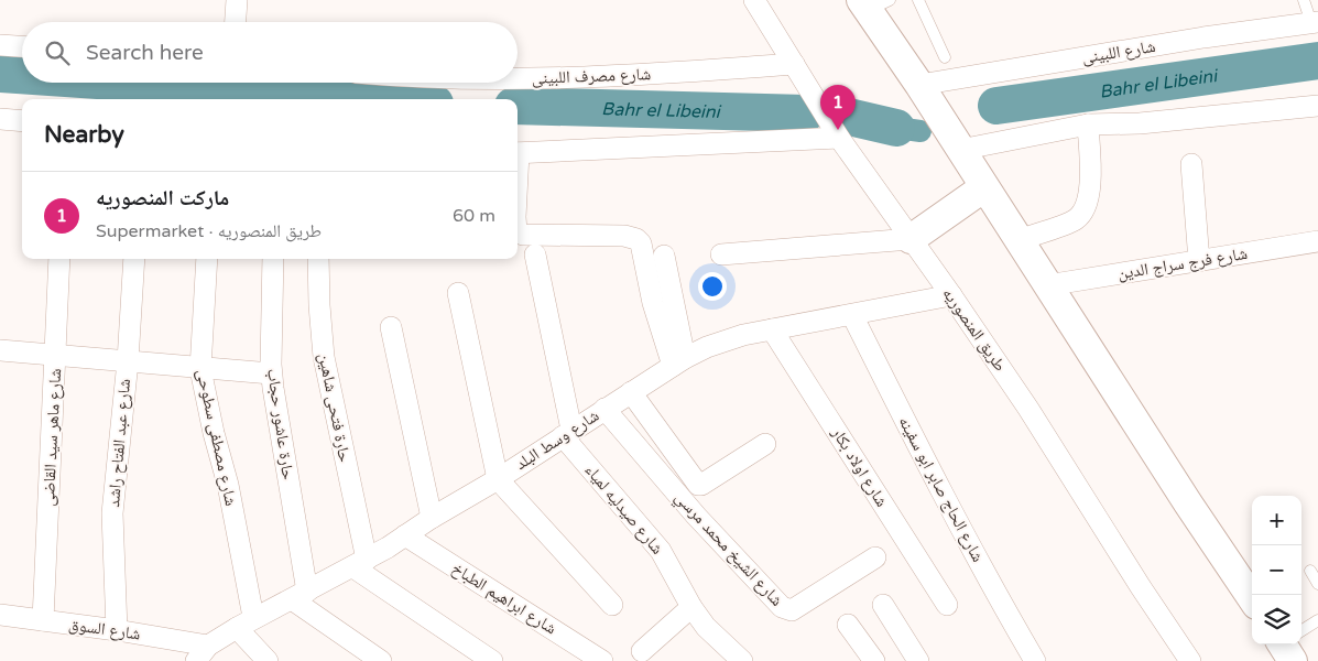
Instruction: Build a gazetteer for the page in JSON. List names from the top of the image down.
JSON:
{
  "streets": {
    "street": [
      "شارع اللبينى",
      "شارع مصرف اللبينى",
      "شارع فرج سراج الدين",
      "طريق المنصوريه",
      "حارة فتحى شاهين",
      "حارة عاشور حجاب",
      "شارع ماهر سيد القاضى",
      "شارع مصطفى سطوحى",
      "شارع وسط البلد",
      "شارع عبد الفتاح راشد",
      "شارع اولاد بكار",
      "شارع الحاج صابر ابو سفينه",
      "شارع صيدليه لمياء",
      "شارع الشيخ محمد مرسي",
      "شارع ابراهيم الطباخ",
      "شارع السوق"
    ]
  },
  "crossings": [
    ["شارع مصرف اللبينى", "طريق المنصوريه"],
    ["طريق المنصوريه", "شارع وسط البلد"],
    ["حارة فتحى شاهين", "شارع وسط البلد"],
    ["حارة عاشور حجاب", "شارع وسط البلد"],
    ["شارع ماهر سيد القاضى", "شارع السوق"],
    ["شارع مصطفى سطوحى", "شارع وسط البلد"],
    ["شارع وسط البلد", "شارع اولاد بكار"],
    ["شارع وسط البلد", "شارع الحاج صابر ابو سفينه"],
    ["شارع وسط البلد", "شارع صيدليه لمياء"],
    ["شارع وسط البلد", "شارع الشيخ محمد مرسي"],
    ["شارع وسط البلد", "شارع ابراهيم الطباخ"],
    ["شارع وسط البلد", "شارع السوق"],
    ["شارع عبد الفتاح راشد", "شارع السوق"]
  ],
  "water": ["Bahr el Libeini"],
  "page": {
    "search": "Search here",
    "pins": "1",
    "heading": "Nearby",
    "list": [
      {
        "mark": "1",
        "name": "ماركت المنصوريه",
        "note": "Supermarket · طريق المنصوريه",
        "value": "60 m"
      }
    ],
    "map_buttons": ["+", "−"]
  }
}
